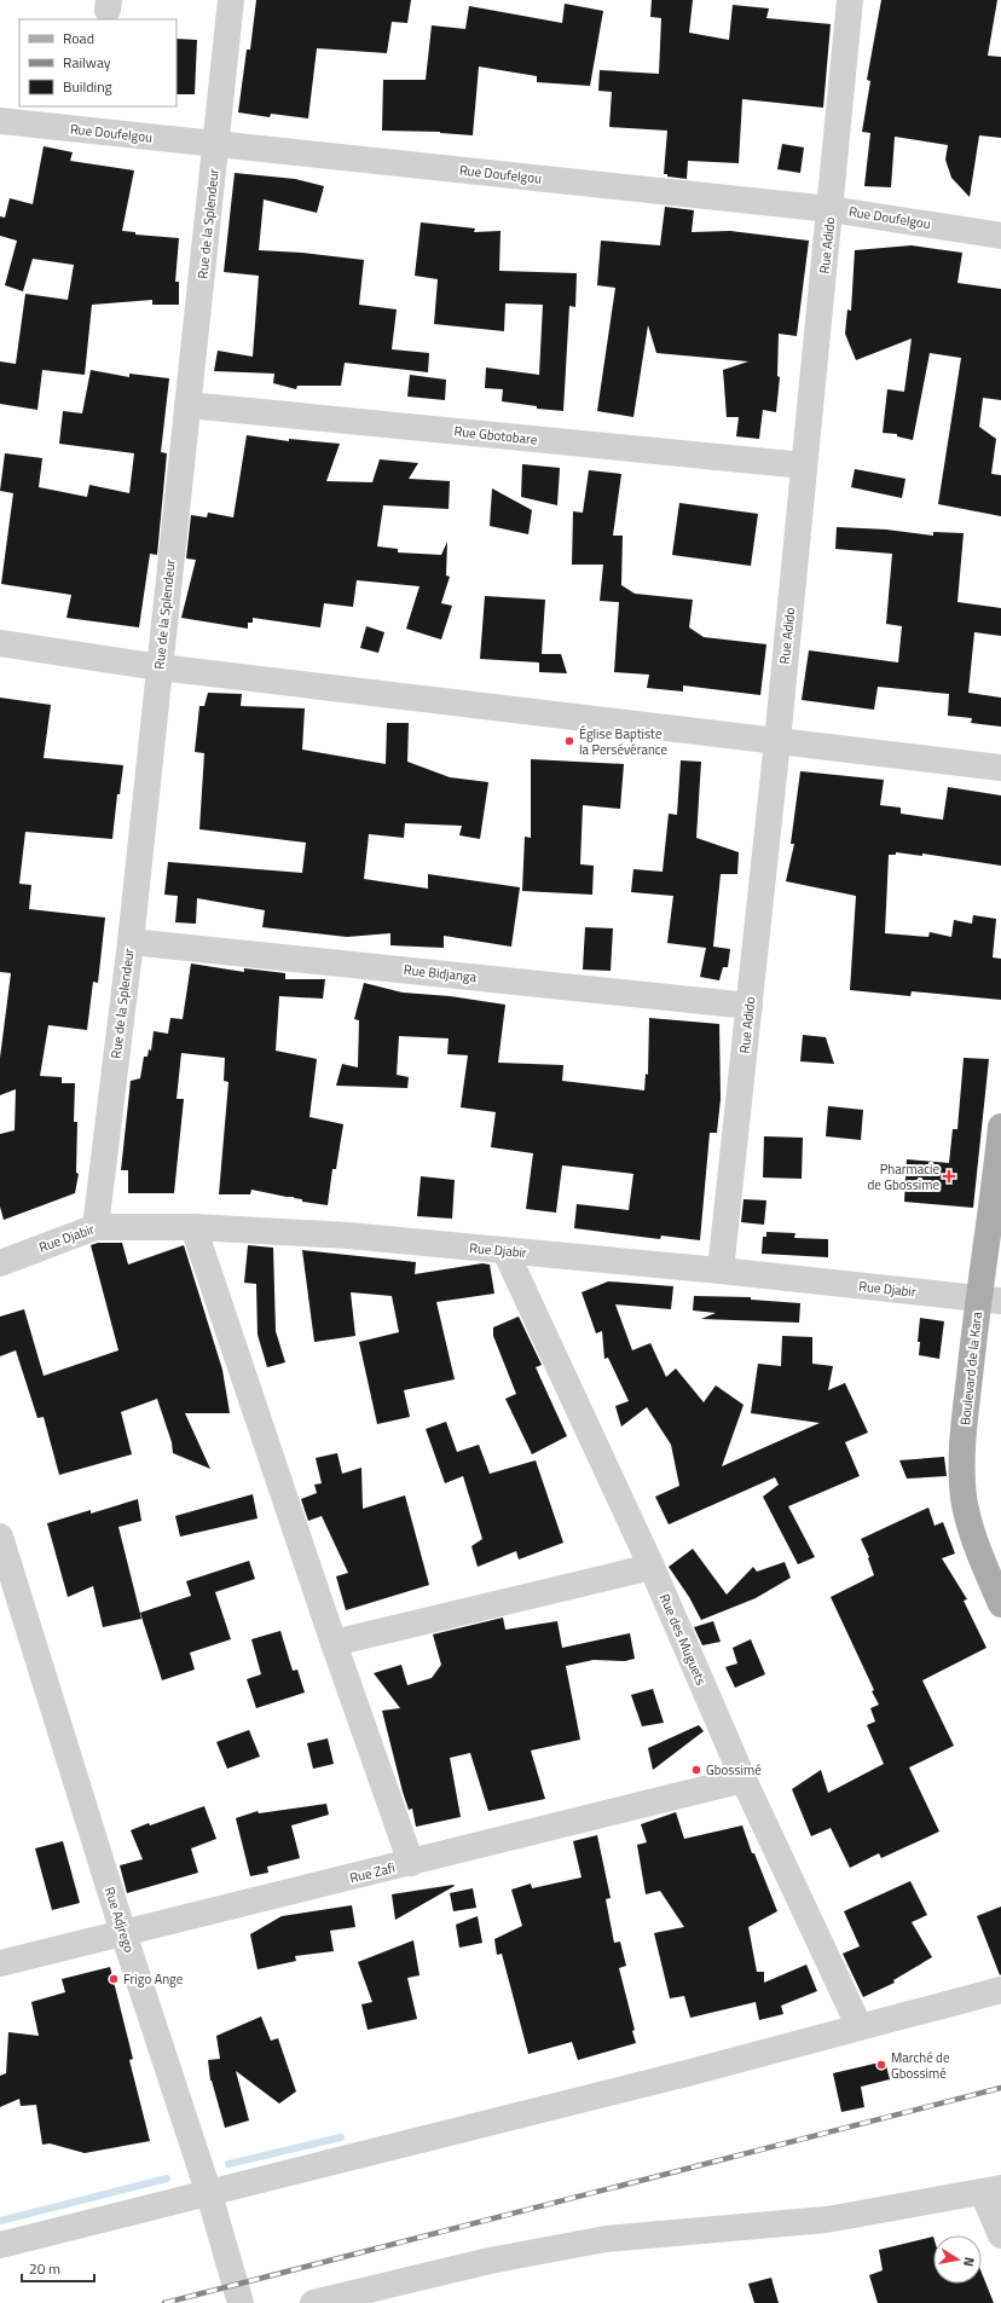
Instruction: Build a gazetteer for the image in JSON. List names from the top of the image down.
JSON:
{
  "streets": {
    "main road": ["Boulevard de la Kara"],
    "street": [
      "Rue Doufelgou",
      "Rue de la Splendeur",
      "Rue Adido",
      "Rue Gbotobare",
      "Rue Bidjanga",
      "Rue Djabir",
      "Rue des Muguets",
      "Rue Zafi",
      "Rue Adjrego"
    ]
  },
  "crossings": [
    ["Rue Doufelgou", "Rue de la Splendeur"],
    ["Rue Doufelgou", "Rue Adido"],
    ["Rue de la Splendeur", "Rue Gbotobare"],
    ["Rue de la Splendeur", "Rue Bidjanga"],
    ["Rue de la Splendeur", "Rue Djabir"],
    ["Rue Adido", "Rue Gbotobare"],
    ["Rue Adido", "Rue Bidjanga"],
    ["Rue Adido", "Rue Djabir"],
    ["Rue Djabir", "Boulevard de la Kara"],
    ["Rue Djabir", "Rue des Muguets"],
    ["Rue des Muguets", "Rue Zafi"],
    ["Rue Zafi", "Rue Adjrego"]
  ],
  "places": {
    "other": [
      "Église Baptiste la Persévérance",
      "Gbossimé",
      "Frigo Ange",
      "Marché de Gbossimé"
    ],
    "health": ["Pharmacie de Gbossime"]
  },
  "legend": ["Road", "Railway", "Building"],
  "scale_bar": "20 m",
  "north": "right"
}
